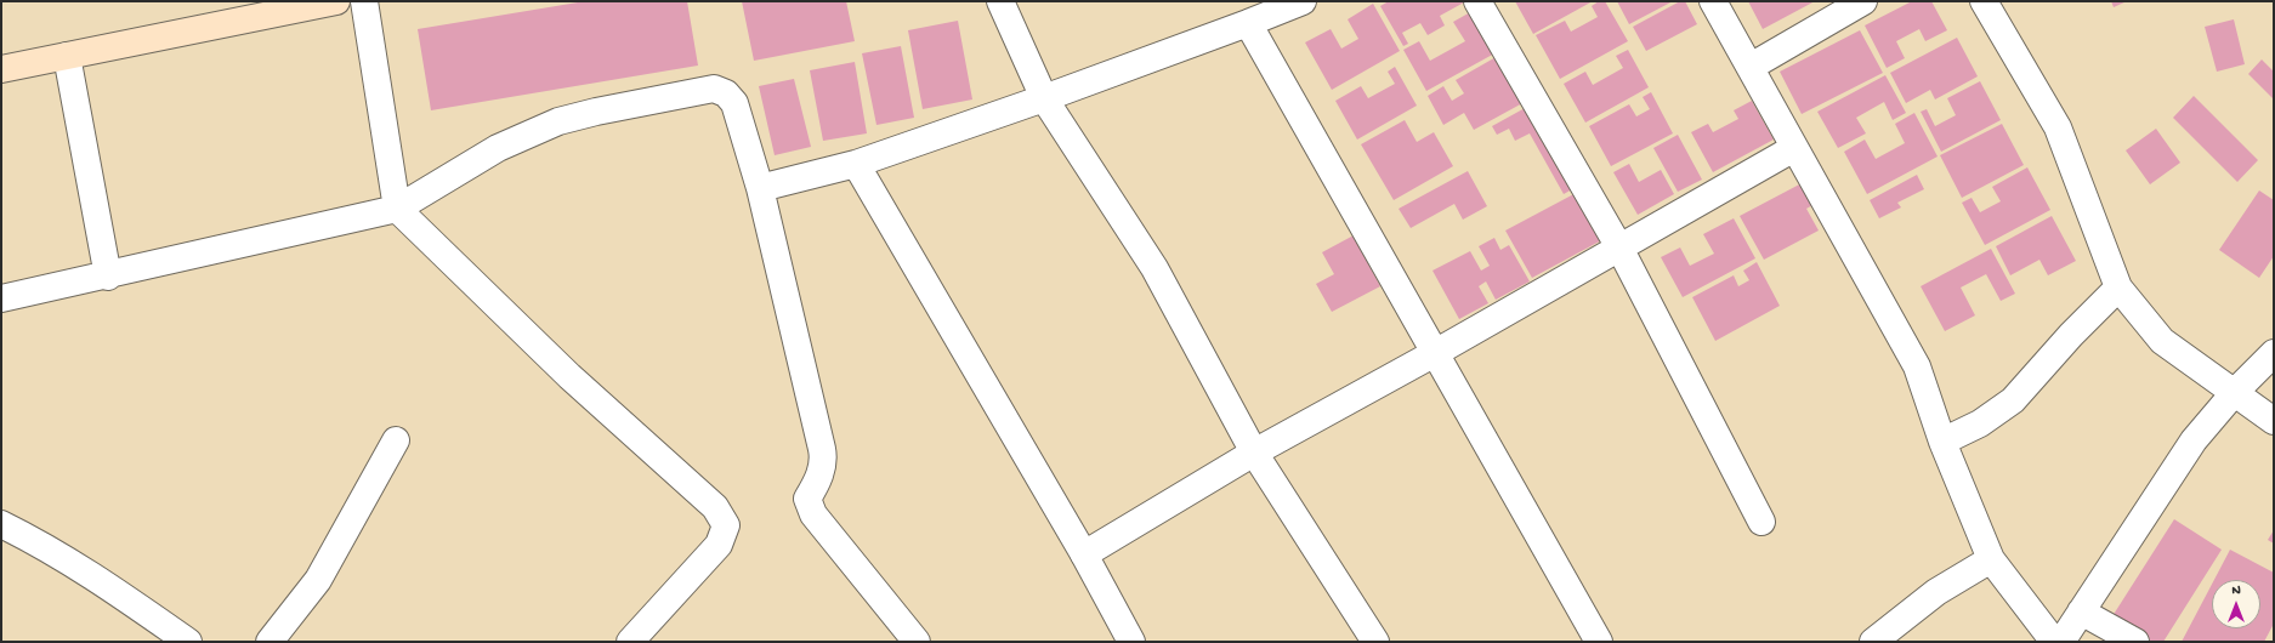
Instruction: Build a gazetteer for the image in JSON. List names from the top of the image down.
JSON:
{
  "north": "top"
}
